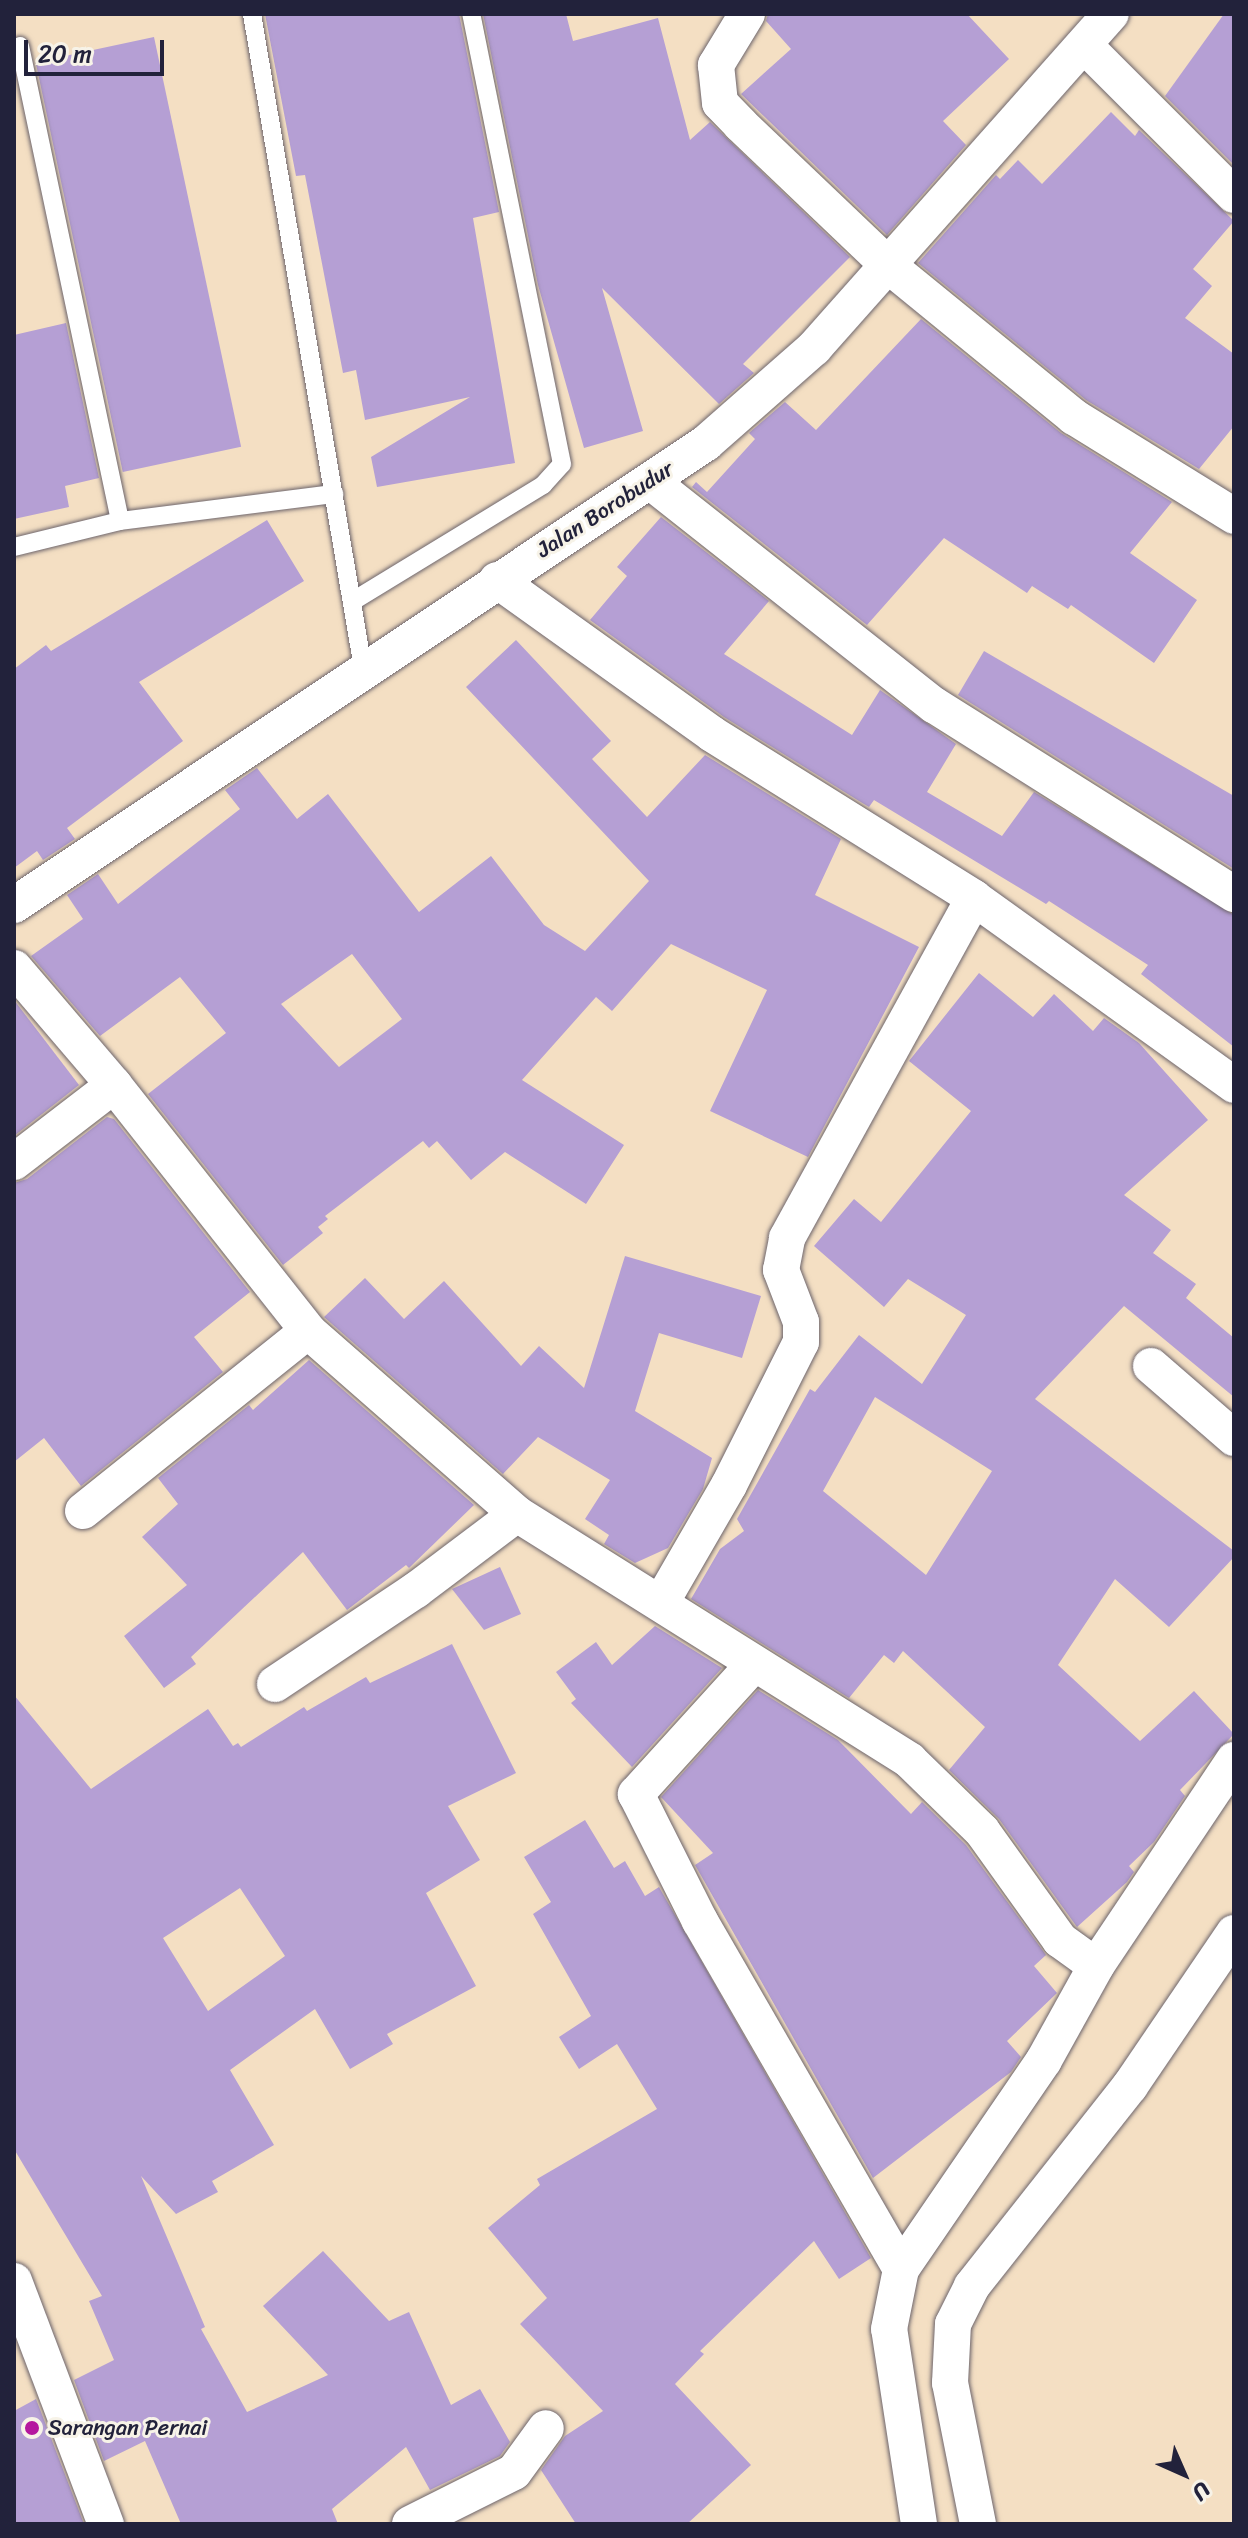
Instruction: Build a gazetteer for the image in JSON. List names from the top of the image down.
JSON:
{
  "streets": {
    "street": ["Jalan Borobudur"]
  },
  "places": ["Sarangan Pernai"],
  "scale_bar": "20 m",
  "north": "bottom right"
}
